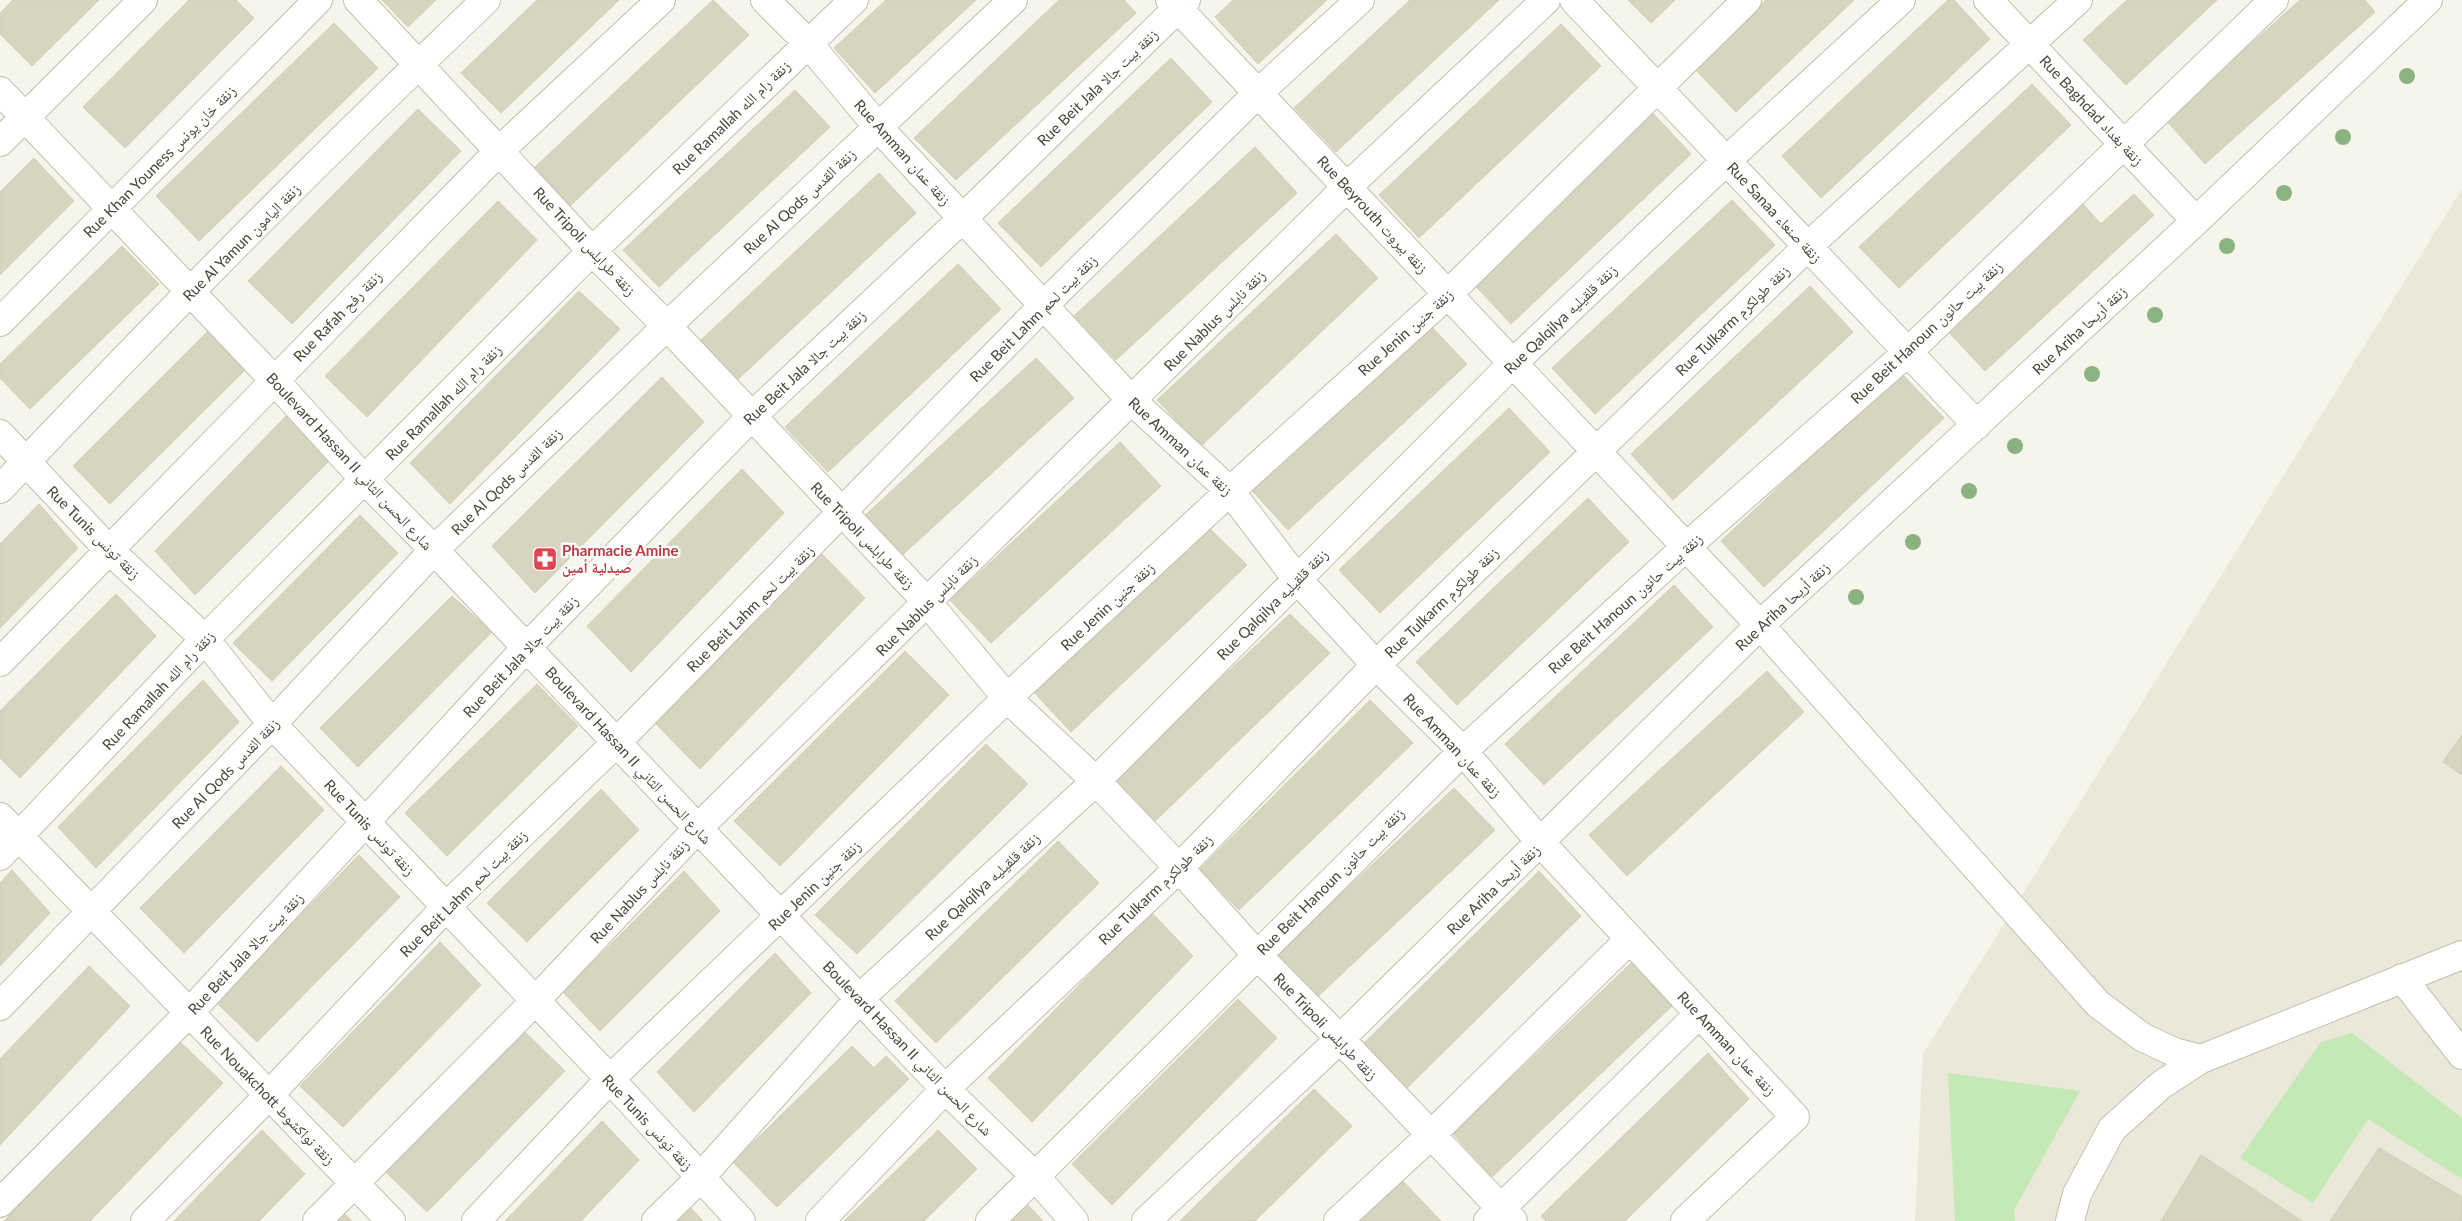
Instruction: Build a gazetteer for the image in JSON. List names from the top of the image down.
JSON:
{
  "streets": {
    "street": [
      "Rue Beit Jala زنقة بيت جالا",
      "Rue Baghdad زنقة بغداد",
      "Rue Ramallah زنقة رام الله",
      "Rue Amman زنقة عمان",
      "Rue Khan Youness زنقة خان يونس",
      "Rue Al Qods زنقة القدس",
      "Rue Sanaa زنقة صنعاء",
      "Rue Beyrouth زنقة بيروت",
      "Rue Tripoli زنقة طرابلس",
      "Rue Al Yamun زنقة اليامون",
      "Rue Rafah زنقة رفح",
      "Rue Beit Lahm زنقة بيت لحم",
      "Rue Qalqilya زنقة قلقيليه",
      "Rue Nablus زنقة نابلس",
      "Rue Tulkarm زنقة طولكرم",
      "Rue Ariha زنقة أريحا",
      "Rue Jenin زنقة جنين",
      "Rue Beit Hanoun زنقة بيت حانون",
      "Boulevard Hassan II شارع الحسن الثاني",
      "Rue Tunis زنقة تونس",
      "Rue Nouakchott زنقة نواكشوط"
    ]
  },
  "crossings": [
    ["Rue Beit Jala زنقة بيت جالا", "Rue Amman زنقة عمان"],
    ["Rue Beit Jala زنقة بيت جالا", "Rue Beyrouth زنقة بيروت"],
    ["Rue Beit Jala زنقة بيت جالا", "Rue Tripoli زنقة طرابلس"],
    ["Rue Beit Jala زنقة بيت جالا", "Boulevard Hassan II شارع الحسن الثاني"],
    ["Rue Beit Jala زنقة بيت جالا", "Rue Tunis زنقة تونس"],
    ["Rue Beit Jala زنقة بيت جالا", "Rue Nouakchott زنقة نواكشوط"],
    ["Rue Baghdad زنقة بغداد", "Rue Tulkarm زنقة طولكرم"],
    ["Rue Baghdad زنقة بغداد", "Rue Ariha زنقة أريحا"],
    ["Rue Baghdad زنقة بغداد", "Rue Beit Hanoun زنقة بيت حانون"],
    ["Rue Ramallah زنقة رام الله", "Rue Amman زنقة عمان"],
    ["Rue Ramallah زنقة رام الله", "Rue Tripoli زنقة طرابلس"],
    ["Rue Ramallah زنقة رام الله", "Boulevard Hassan II شارع الحسن الثاني"],
    ["Rue Ramallah زنقة رام الله", "Rue Tunis زنقة تونس"],
    ["Rue Ramallah زنقة رام الله", "Rue Nouakchott زنقة نواكشوط"],
    ["Rue Amman زنقة عمان", "Rue Al Qods زنقة القدس"],
    ["Rue Amman زنقة عمان", "Rue Beit Lahm زنقة بيت لحم"],
    ["Rue Amman زنقة عمان", "Rue Qalqilya زنقة قلقيليه"],
    ["Rue Amman زنقة عمان", "Rue Nablus زنقة نابلس"],
    ["Rue Amman زنقة عمان", "Rue Tulkarm زنقة طولكرم"],
    ["Rue Amman زنقة عمان", "Rue Ariha زنقة أريحا"],
    ["Rue Amman زنقة عمان", "Rue Jenin زنقة جنين"],
    ["Rue Amman زنقة عمان", "Rue Beit Hanoun زنقة بيت حانون"],
    ["Rue Khan Youness زنقة خان يونس", "Boulevard Hassan II شارع الحسن الثاني"],
    ["Rue Al Qods زنقة القدس", "Rue Tripoli زنقة طرابلس"],
    ["Rue Al Qods زنقة القدس", "Boulevard Hassan II شارع الحسن الثاني"],
    ["Rue Al Qods زنقة القدس", "Rue Tunis زنقة تونس"],
    ["Rue Al Qods زنقة القدس", "Rue Nouakchott زنقة نواكشوط"],
    ["Rue Sanaa زنقة صنعاء", "Rue Qalqilya زنقة قلقيليه"],
    ["Rue Sanaa زنقة صنعاء", "Rue Tulkarm زنقة طولكرم"],
    ["Rue Sanaa زنقة صنعاء", "Rue Ariha زنقة أريحا"],
    ["Rue Sanaa زنقة صنعاء", "Rue Jenin زنقة جنين"],
    ["Rue Sanaa زنقة صنعاء", "Rue Beit Hanoun زنقة بيت حانون"],
    ["Rue Beyrouth زنقة بيروت", "Rue Beit Lahm زنقة بيت لحم"],
    ["Rue Beyrouth زنقة بيروت", "Rue Qalqilya زنقة قلقيليه"],
    ["Rue Beyrouth زنقة بيروت", "Rue Nablus زنقة نابلس"],
    ["Rue Beyrouth زنقة بيروت", "Rue Tulkarm زنقة طولكرم"],
    ["Rue Beyrouth زنقة بيروت", "Rue Ariha زنقة أريحا"],
    ["Rue Beyrouth زنقة بيروت", "Rue Jenin زنقة جنين"],
    ["Rue Beyrouth زنقة بيروت", "Rue Beit Hanoun زنقة بيت حانون"],
    ["Rue Tripoli زنقة طرابلس", "Rue Al Yamun زنقة اليامون"],
    ["Rue Tripoli زنقة طرابلس", "Rue Rafah زنقة رفح"],
    ["Rue Tripoli زنقة طرابلس", "Rue Beit Lahm زنقة بيت لحم"],
    ["Rue Tripoli زنقة طرابلس", "Rue Qalqilya زنقة قلقيليه"],
    ["Rue Tripoli زنقة طرابلس", "Rue Nablus زنقة نابلس"],
    ["Rue Tripoli زنقة طرابلس", "Rue Tulkarm زنقة طولكرم"],
    ["Rue Tripoli زنقة طرابلس", "Rue Ariha زنقة أريحا"],
    ["Rue Tripoli زنقة طرابلس", "Rue Jenin زنقة جنين"],
    ["Rue Tripoli زنقة طرابلس", "Rue Beit Hanoun زنقة بيت حانون"],
    ["Rue Al Yamun زنقة اليامون", "Boulevard Hassan II شارع الحسن الثاني"],
    ["Rue Al Yamun زنقة اليامون", "Rue Tunis زنقة تونس"],
    ["Rue Rafah زنقة رفح", "Boulevard Hassan II شارع الحسن الثاني"],
    ["Rue Rafah زنقة رفح", "Rue Tunis زنقة تونس"],
    ["Rue Beit Lahm زنقة بيت لحم", "Boulevard Hassan II شارع الحسن الثاني"],
    ["Rue Beit Lahm زنقة بيت لحم", "Rue Tunis زنقة تونس"],
    ["Rue Beit Lahm زنقة بيت لحم", "Rue Nouakchott زنقة نواكشوط"],
    ["Rue Qalqilya زنقة قلقيليه", "Boulevard Hassan II شارع الحسن الثاني"],
    ["Rue Qalqilya زنقة قلقيليه", "Rue Tunis زنقة تونس"],
    ["Rue Nablus زنقة نابلس", "Boulevard Hassan II شارع الحسن الثاني"],
    ["Rue Nablus زنقة نابلس", "Rue Tunis زنقة تونس"],
    ["Rue Nablus زنقة نابلس", "Rue Nouakchott زنقة نواكشوط"],
    ["Rue Tulkarm زنقة طولكرم", "Boulevard Hassan II شارع الحسن الثاني"],
    ["Rue Jenin زنقة جنين", "Boulevard Hassan II شارع الحسن الثاني"],
    ["Rue Jenin زنقة جنين", "Rue Tunis زنقة تونس"],
    ["Rue Beit Hanoun زنقة بيت حانون", "Boulevard Hassan II شارع الحسن الثاني"]
  ],
  "places": {
    "pharmacy": ["Pharmacie Amine صيدلية أمين"]
  }
}
